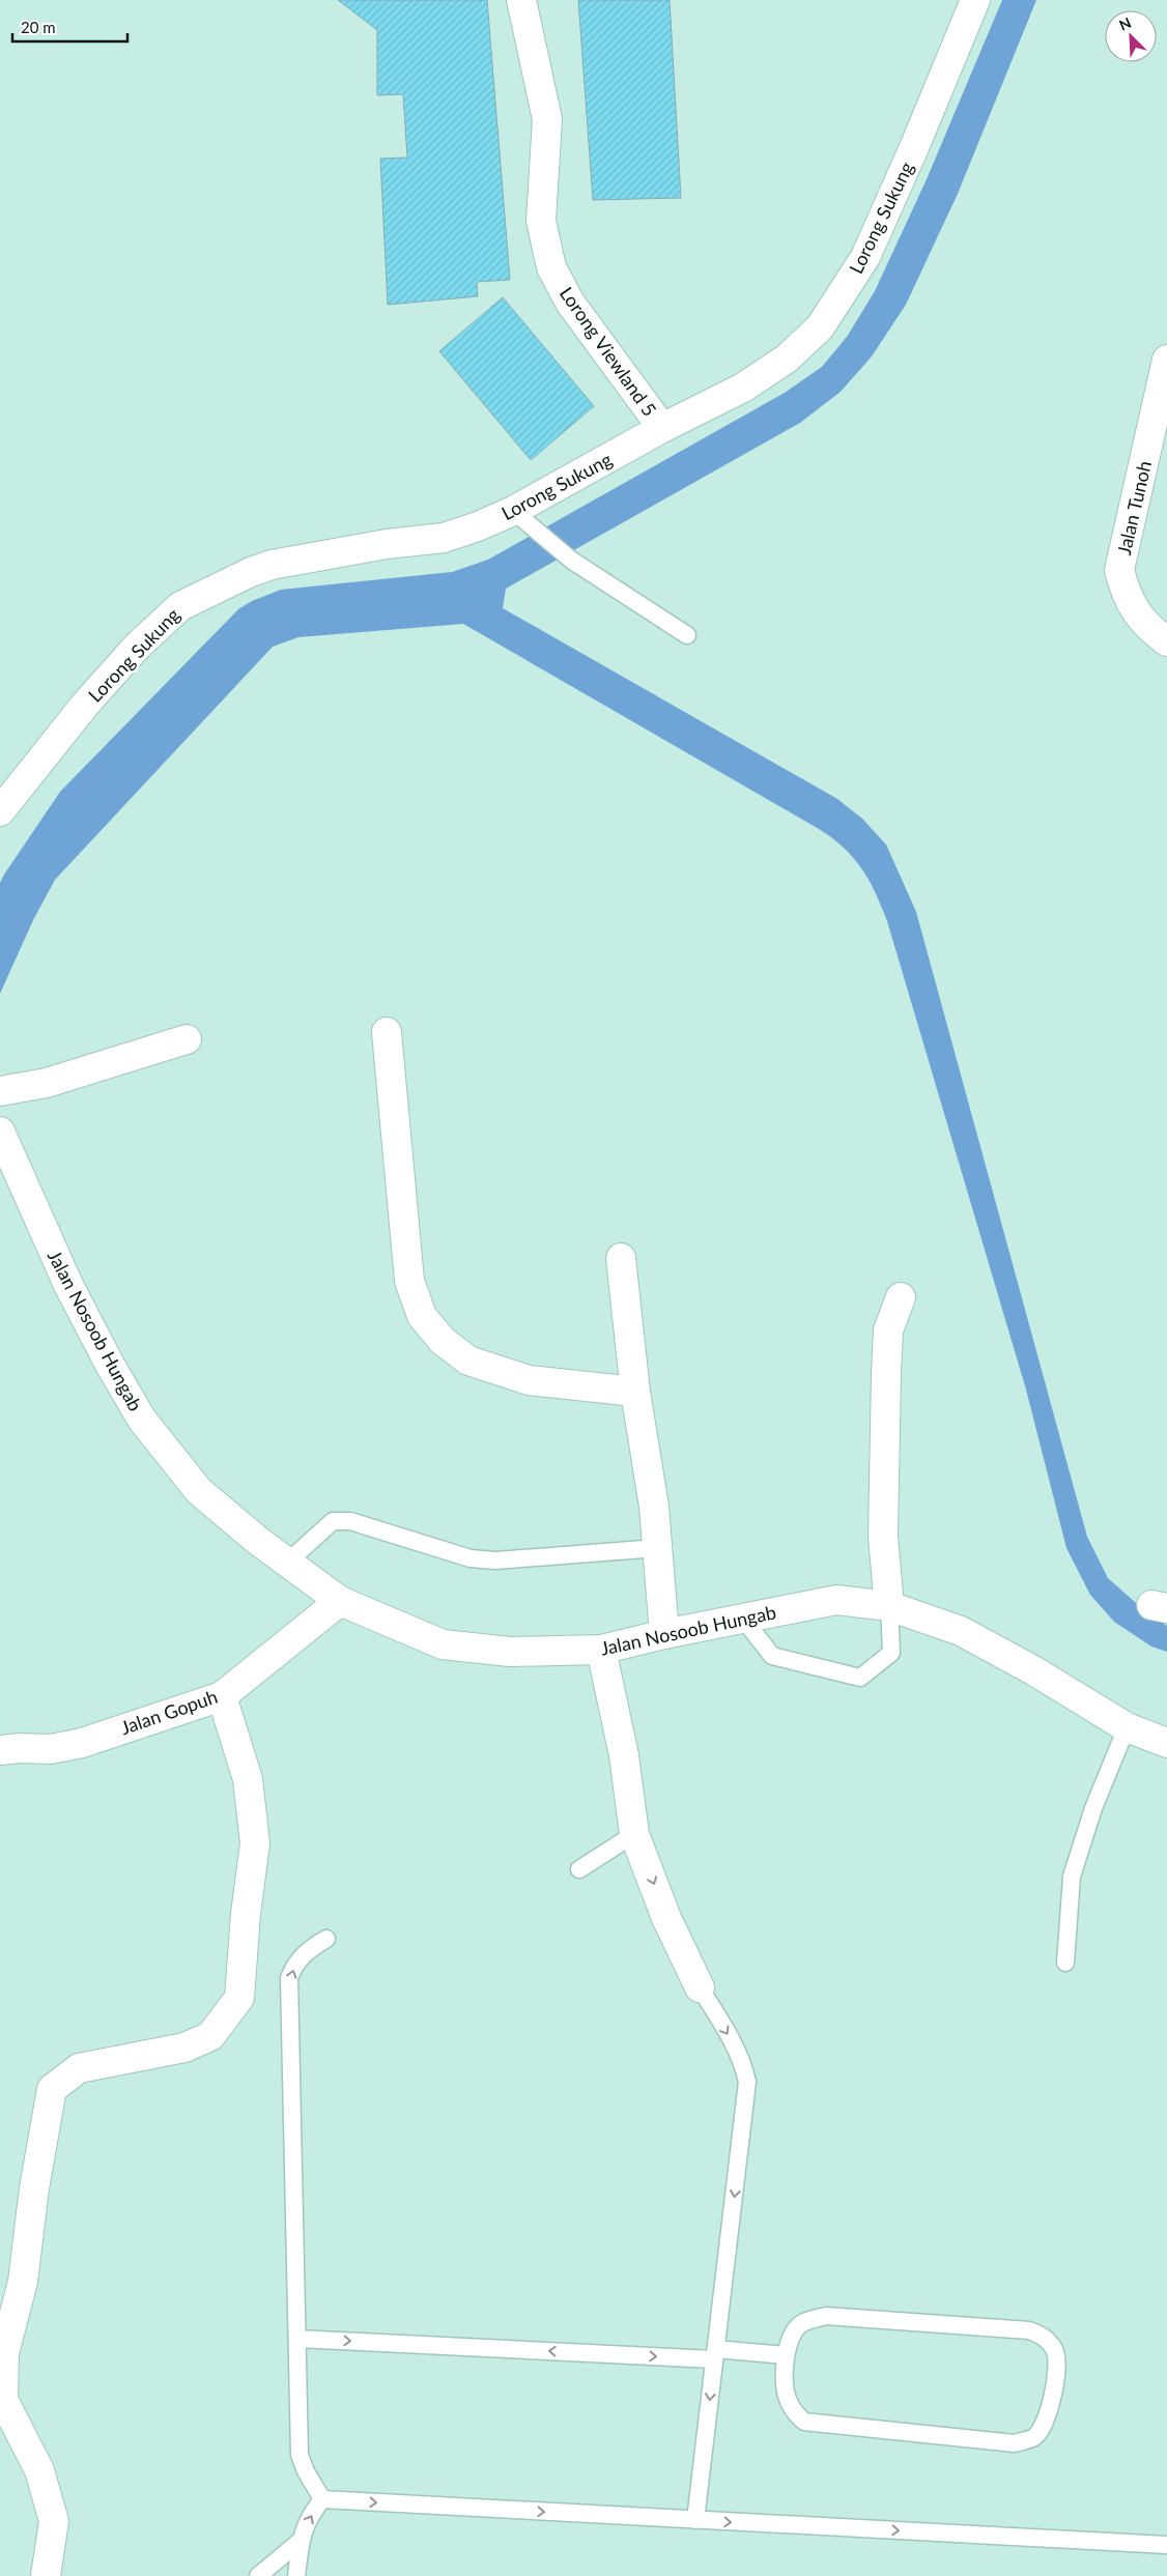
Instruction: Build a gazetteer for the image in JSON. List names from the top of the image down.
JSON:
{
  "streets": {
    "street": [
      "Lorong Sukung",
      "Lorong Viewland 5",
      "Jalan Tunoh",
      "Jalan Nosoob Hungab",
      "Jalan Gopuh"
    ]
  },
  "crossings": [
    ["Lorong Sukung", "Lorong Viewland 5"],
    ["Jalan Nosoob Hungab", "Jalan Gopuh"]
  ],
  "scale_bar": "20 m",
  "north": "top left"
}
